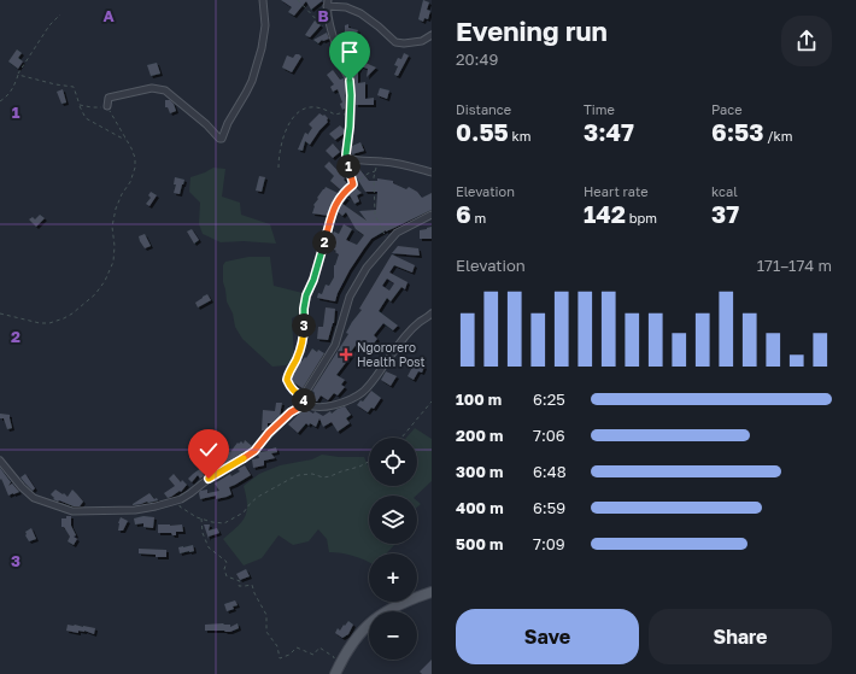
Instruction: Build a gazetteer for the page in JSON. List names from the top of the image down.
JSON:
{
  "places": {
    "health": ["Ngororero Health Post"]
  },
  "page": {
    "heading": ["Evening run", "20:49"],
    "stats": [
      ["Distance", "0.55 km"],
      ["Time", "3:47"],
      ["Pace", "6:53 /km"],
      ["Elevation", "6 m"],
      ["Heart rate", "142 bpm"],
      ["kcal", "37"]
    ],
    "pins": [
      "1",
      "2",
      "3",
      "4"
    ],
    "chart": ["Elevation", "171–174 m"],
    "list": [
      {
        "name": "100 m",
        "note": "6:25"
      },
      {
        "name": "200 m",
        "note": "7:06"
      },
      {
        "name": "300 m",
        "note": "6:48"
      },
      {
        "name": "400 m",
        "note": "6:59"
      },
      {
        "name": "500 m",
        "note": "7:09"
      }
    ],
    "map_buttons": ["+", "−"],
    "buttons": ["Save", "Share"]
  },
  "grid": {
    "columns": ["A", "B"],
    "rows": ["1", "2", "3"]
  }
}
